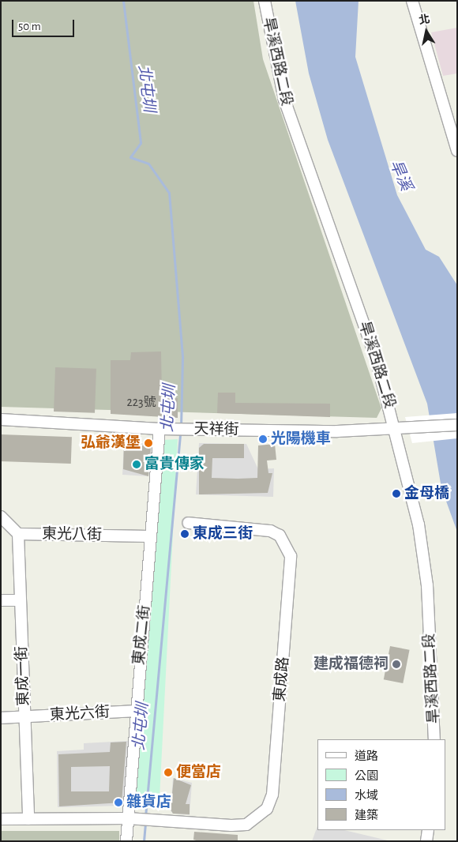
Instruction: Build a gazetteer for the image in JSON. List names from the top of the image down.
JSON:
{
  "streets": {
    "street": [
      "旱溪西路二段",
      "天祥街",
      "東光八街",
      "東成二街",
      "東成一街",
      "東成路",
      "東光六街"
    ]
  },
  "crossings": [
    ["旱溪西路二段", "天祥街"],
    ["天祥街", "東成二街"],
    ["東光八街", "東成二街"],
    ["東光八街", "東成一街"],
    ["東成二街", "東成路"],
    ["東成二街", "東光六街"],
    ["東成一街", "東光六街"]
  ],
  "water": ["北屯圳", "旱溪"],
  "places": [
    "光陽機車",
    "弘爺漢堡",
    "富貴傳家",
    "金母橋",
    "東成三街",
    "建成福德祠",
    "便當店",
    "雜貨店"
  ],
  "house_numbers": ["223號"],
  "legend": [
    "道路",
    "公園",
    "水域",
    "建築"
  ],
  "scale_bar": "50 m",
  "north": "top"
}
